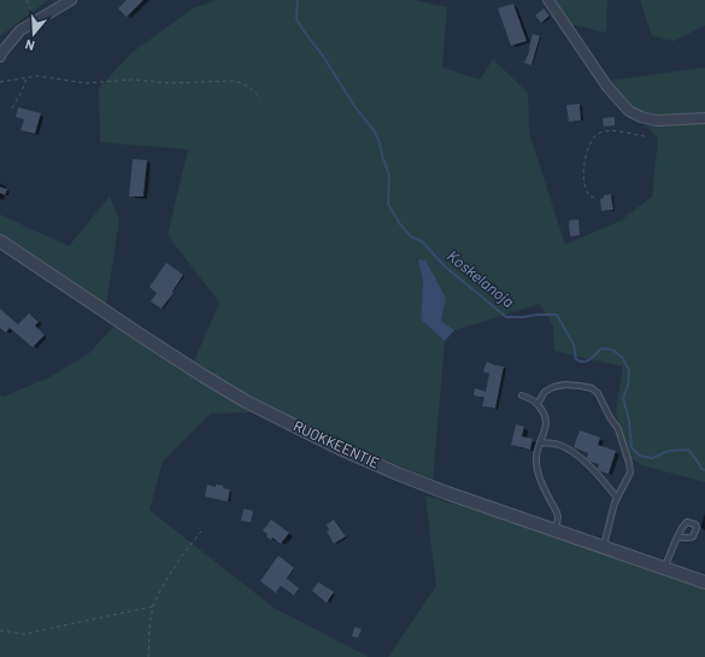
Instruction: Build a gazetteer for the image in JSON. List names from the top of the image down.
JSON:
{
  "streets": {
    "street": ["RUOKKEENTIE"]
  },
  "water": ["Koskelanoja"],
  "north": "bottom"
}
